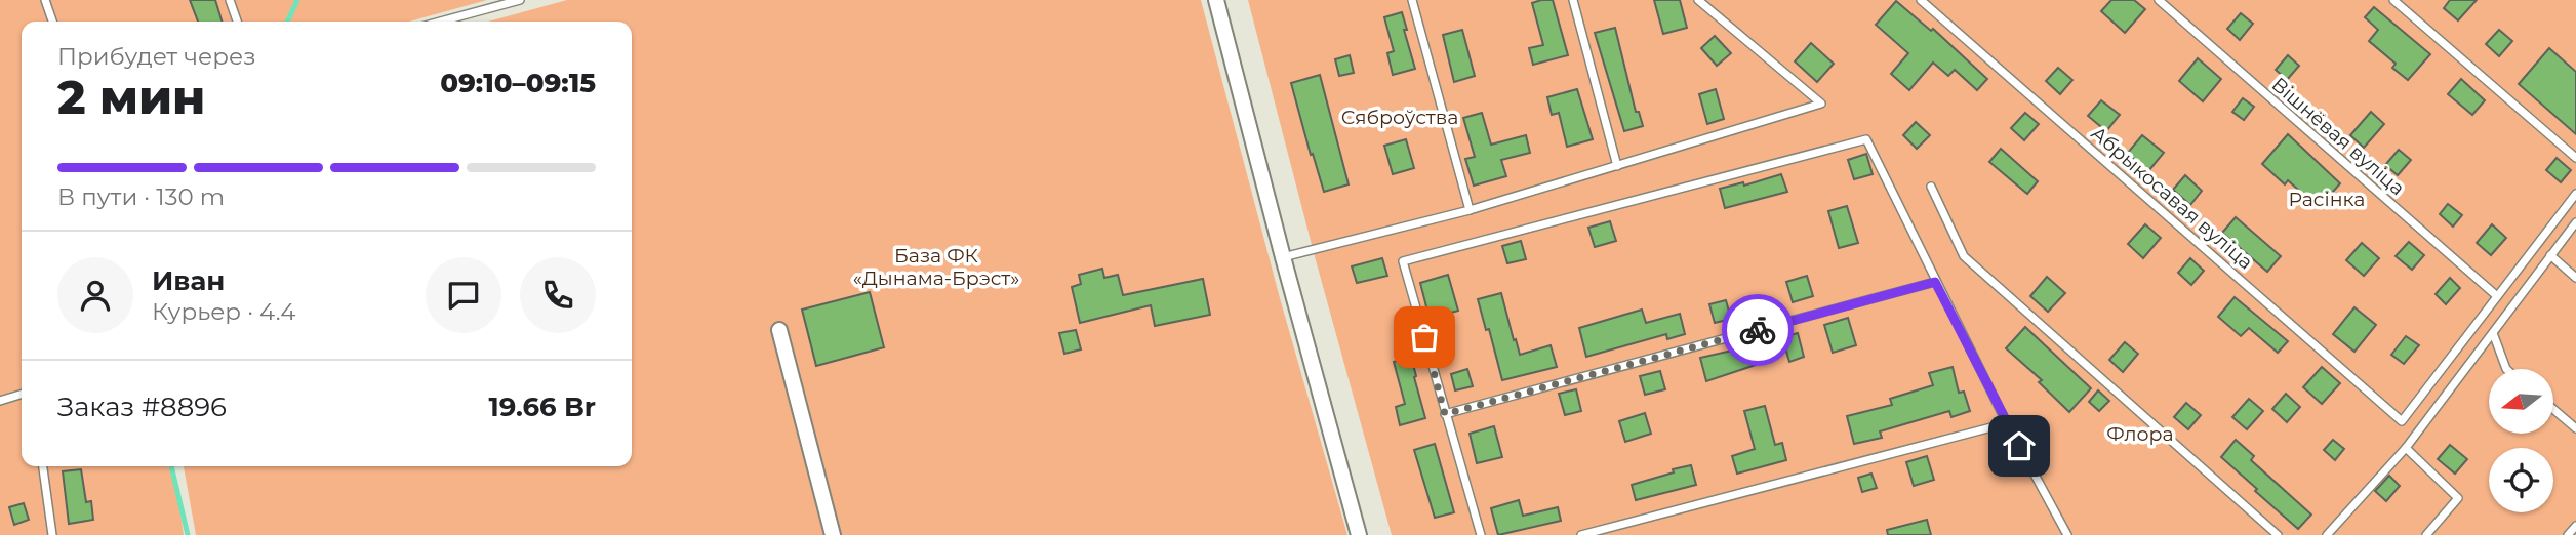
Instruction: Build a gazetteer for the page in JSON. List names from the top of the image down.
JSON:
{
  "streets": {
    "lane": ["Вішнёвая вуліца", "Абрыкосавая вуліца"]
  },
  "crossings": [
    ["Вішнёвая вуліца", "Абрыкосавая вуліца"]
  ],
  "parks": [
    "Сяброўства",
    "Расінка",
    "База ФК «Дынама-Брэст»",
    "Флора"
  ],
  "north": "left",
  "page": {
    "heading": ["2 мин", "Прибудет через", "09:10–09:15"],
    "panel": [
      "Иван",
      "Курьер · 4.4",
      "Заказ #8896",
      "19.66 Br"
    ],
    "bar": "В пути · 130 m"
  }
}
